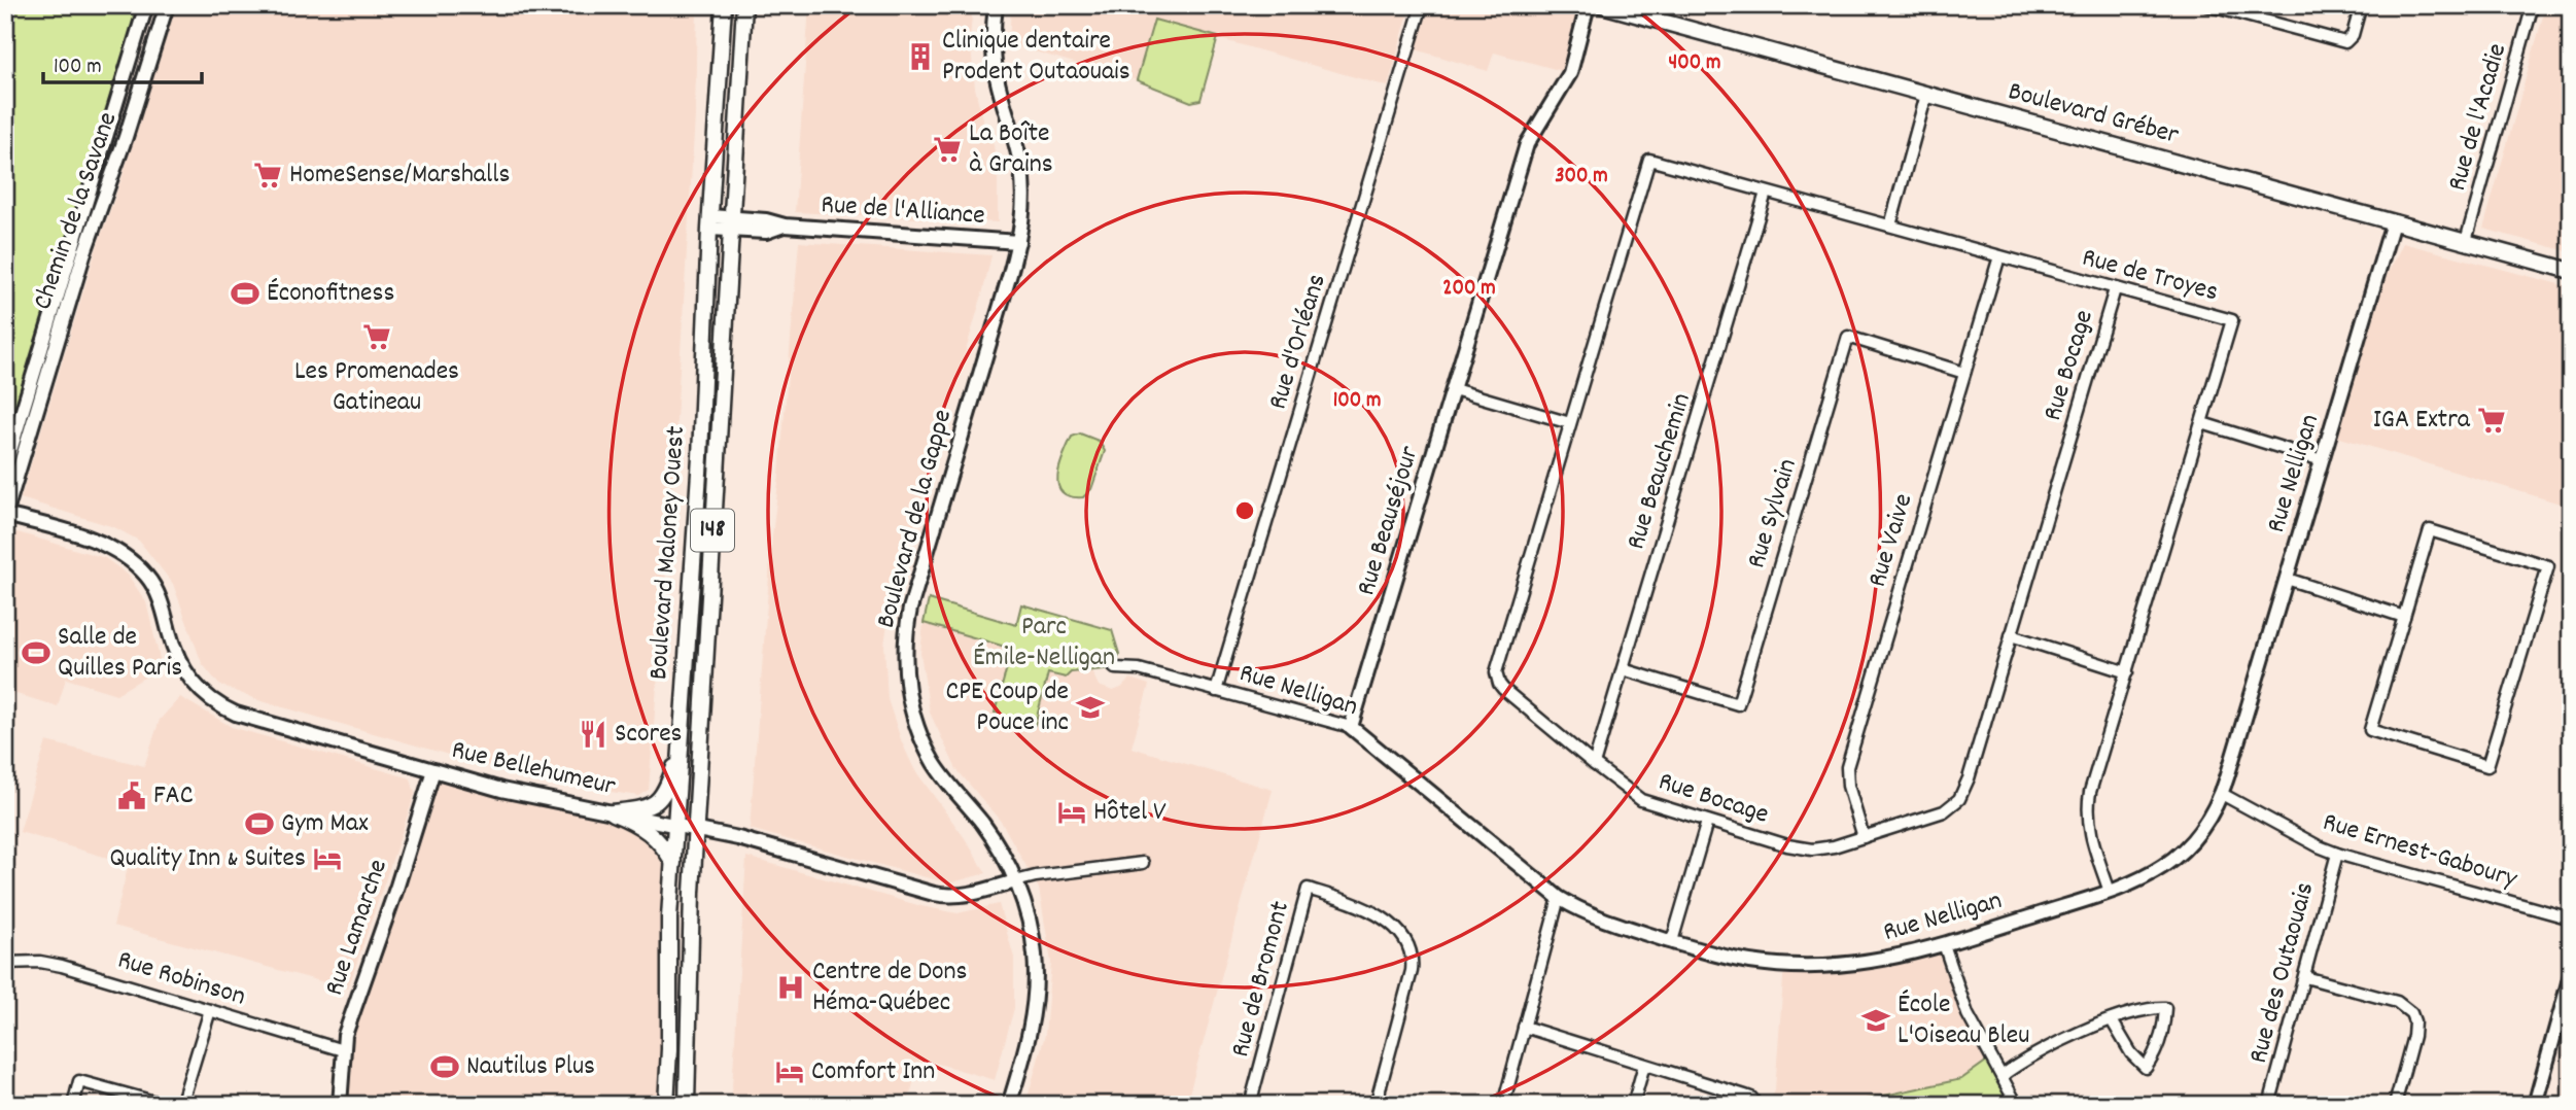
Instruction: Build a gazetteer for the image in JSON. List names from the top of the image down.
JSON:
{
  "streets": {
    "main road": ["Boulevard Gréber", "148", "Boulevard Maloney Ouest"],
    "street": [
      "Rue de l'Acadie",
      "Chemin de la Savane",
      "Rue de l'Alliance",
      "Rue de Troyes",
      "Rue d'Orléans",
      "Rue Bocage",
      "Rue Beauchemin",
      "Rue Nelligan",
      "Rue Sylvain",
      "Boulevard de la Gappe",
      "Rue Beauséjour",
      "Rue Vaive",
      "Rue Bellehumeur",
      "Rue Ernest-Gaboury",
      "Rue Lamarche",
      "Rue des Outaouais",
      "Rue Robinson",
      "Rue de Bromont"
    ]
  },
  "crossings": [
    ["Boulevard Gréber", "Rue de l'Acadie"],
    ["Boulevard Gréber", "Rue Nelligan"],
    ["Chemin de la Savane", "Rue Bellehumeur"],
    ["Rue de l'Alliance", "Boulevard de la Gappe"],
    ["Rue de l'Alliance", "Boulevard Maloney Ouest"],
    ["Rue de Troyes", "Rue Bocage"],
    ["Rue de Troyes", "Rue Beauchemin"],
    ["Rue de Troyes", "Rue Nelligan"],
    ["Rue de Troyes", "Rue Vaive"],
    ["Rue d'Orléans", "Rue Nelligan"],
    ["Rue Bocage", "Rue Beauchemin"],
    ["Rue Bocage", "Rue Vaive"],
    ["Rue Beauchemin", "Rue Sylvain"],
    ["Rue Nelligan", "Rue Beauséjour"],
    ["Rue Nelligan", "Rue Ernest-Gaboury"],
    ["Rue Sylvain", "Rue Vaive"],
    ["Boulevard de la Gappe", "Rue Bellehumeur"],
    ["Boulevard Maloney Ouest", "Rue Bellehumeur"],
    ["Rue Bellehumeur", "Rue Lamarche"],
    ["Rue Ernest-Gaboury", "Rue des Outaouais"],
    ["Rue Lamarche", "Rue Robinson"]
  ],
  "parks": ["Parc Émile-Nelligan"],
  "places": {
    "building": ["Clinique dentaire Prodent Outaouais"],
    "supermarket": [
      "La Boîte à Grains",
      "HomeSense/Marshalls",
      "Les Promenades Gatineau",
      "IGA Extra"
    ],
    "sports": [
      "Éconofitness",
      "Salle de Quilles Paris",
      "Gym Max",
      "Nautilus Plus"
    ],
    "school or university": ["CPE Coup de Pouce inc", "École L'Oiseau Bleu"],
    "restaurant": ["Scores"],
    "public building": ["FAC"],
    "hotel": ["Hôtel V", "Quality Inn & Suites", "Comfort Inn"],
    "hospital": ["Centre de Dons Héma-Québec"]
  },
  "scale_bar": "100 m",
  "rings": [
    "400 m",
    "300 m",
    "200 m",
    "100 m"
  ]
}
